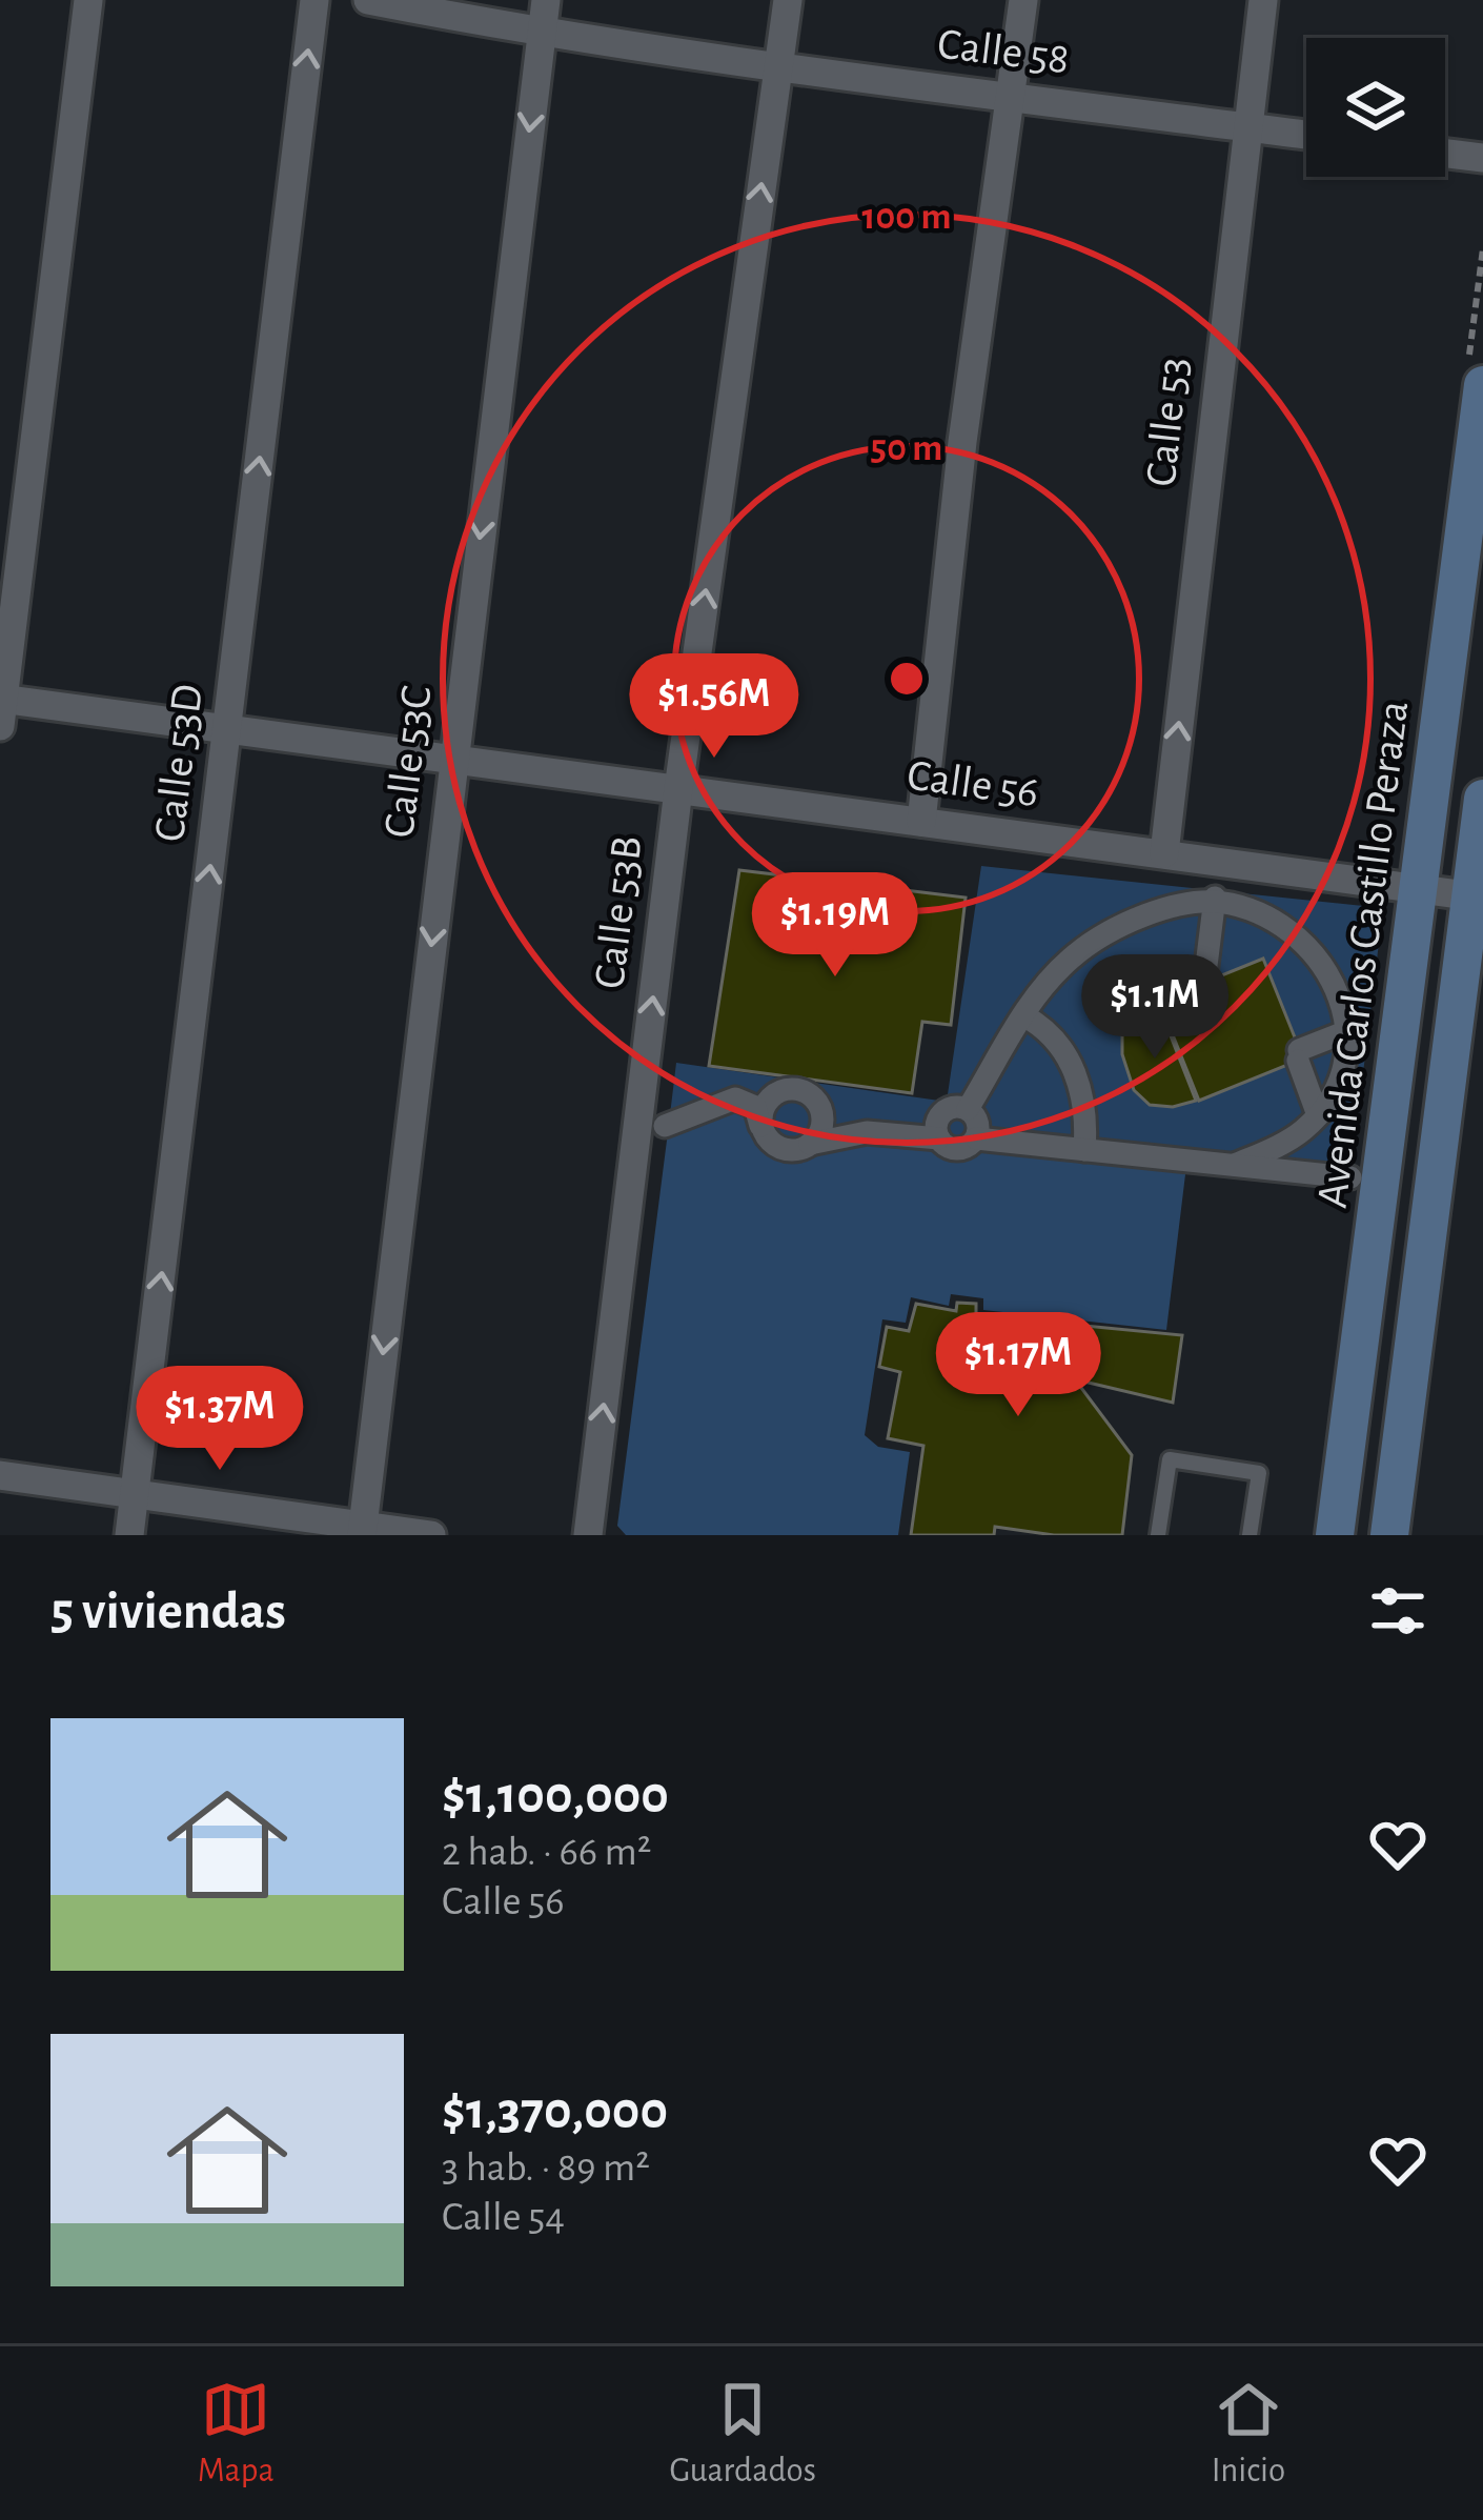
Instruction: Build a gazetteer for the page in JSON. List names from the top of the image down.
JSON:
{
  "streets": {
    "main road": ["Avenida Carlos Castillo Peraza"],
    "street": [
      "Calle 58",
      "Calle 53",
      "Calle 53C",
      "Calle 53D",
      "Calle 56",
      "Calle 53B"
    ]
  },
  "crossings": [
    ["Calle 58", "Calle 53"],
    ["Calle 58", "Calle 53C"],
    ["Calle 58", "Calle 53B"],
    ["Calle 53", "Calle 56"],
    ["Calle 53C", "Calle 56"],
    ["Calle 53D", "Calle 56"],
    ["Calle 56", "Calle 53B"],
    ["Calle 56", "Avenida Carlos Castillo Peraza"]
  ],
  "one_way": ["Calle 53C"],
  "page": {
    "price": [
      "$1.56M",
      "$1.19M",
      "$1.1M",
      "$1.17M",
      "$1.37M"
    ],
    "heading": "5 viviendas",
    "list": [
      {
        "name": "$1,100,000",
        "note": "2 hab. · 66 m² · Calle 56"
      },
      {
        "name": "$1,370,000",
        "note": "3 hab. · 89 m² · Calle 54"
      }
    ],
    "tabs": ["Mapa", "Guardados", "Inicio"]
  },
  "rings": ["100 m", "50 m"]
}
